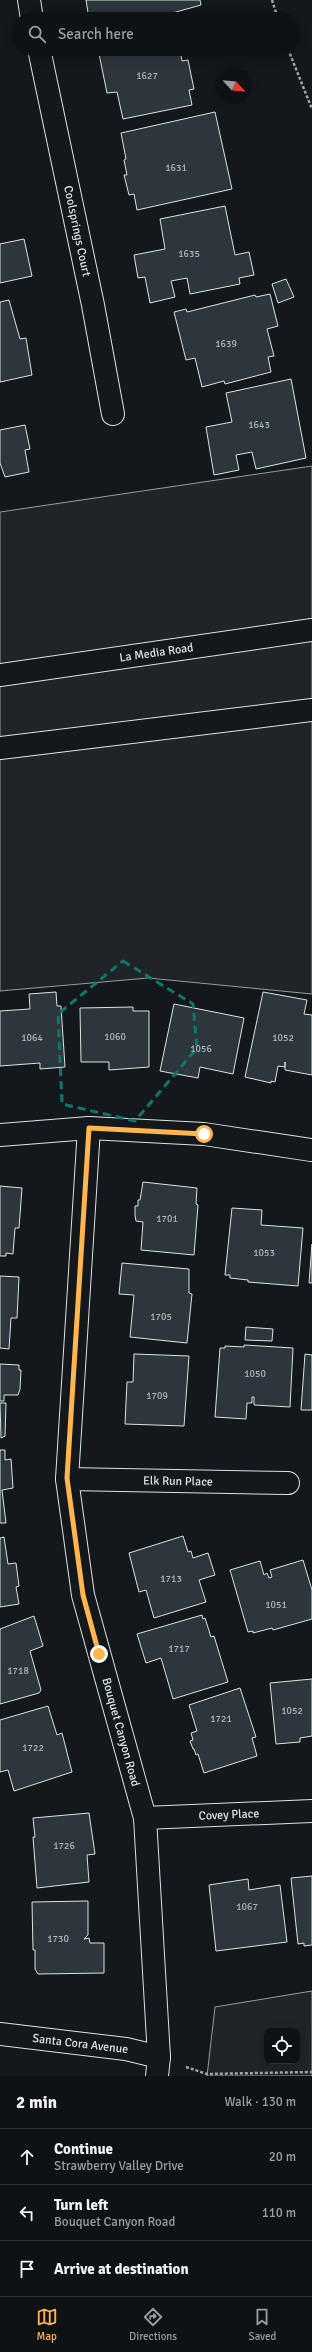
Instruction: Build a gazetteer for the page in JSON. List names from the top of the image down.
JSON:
{
  "streets": {
    "street": [
      "Coolsprings Court",
      "La Media Road",
      "Elk Run Place",
      "Bouquet Canyon Road",
      "Covey Place",
      "Santa Cora Avenue"
    ]
  },
  "crossings": [
    ["Elk Run Place", "Bouquet Canyon Road"],
    ["Bouquet Canyon Road", "Covey Place"],
    ["Bouquet Canyon Road", "Santa Cora Avenue"]
  ],
  "house_numbers": [
    "1627",
    "1631",
    "1635",
    "1639",
    "1643",
    "1060",
    "1064",
    "1052",
    "1056",
    "1701",
    "1053",
    "1705",
    "1050",
    "1709",
    "1713",
    "1051",
    "1717",
    "1718",
    "1052",
    "1721",
    "1722",
    "1726",
    "1067",
    "1730"
  ],
  "north": "bottom right",
  "page": {
    "search": "Search here",
    "heading": ["2 min", "Walk · 130 m"],
    "list": [
      ["Continue", "Strawberry Valley Drive", "20 m"],
      ["Turn left", "Bouquet Canyon Road", "110 m"],
      "Arrive at destination"
    ],
    "nav": ["Map", "Directions", "Saved"]
  }
}
